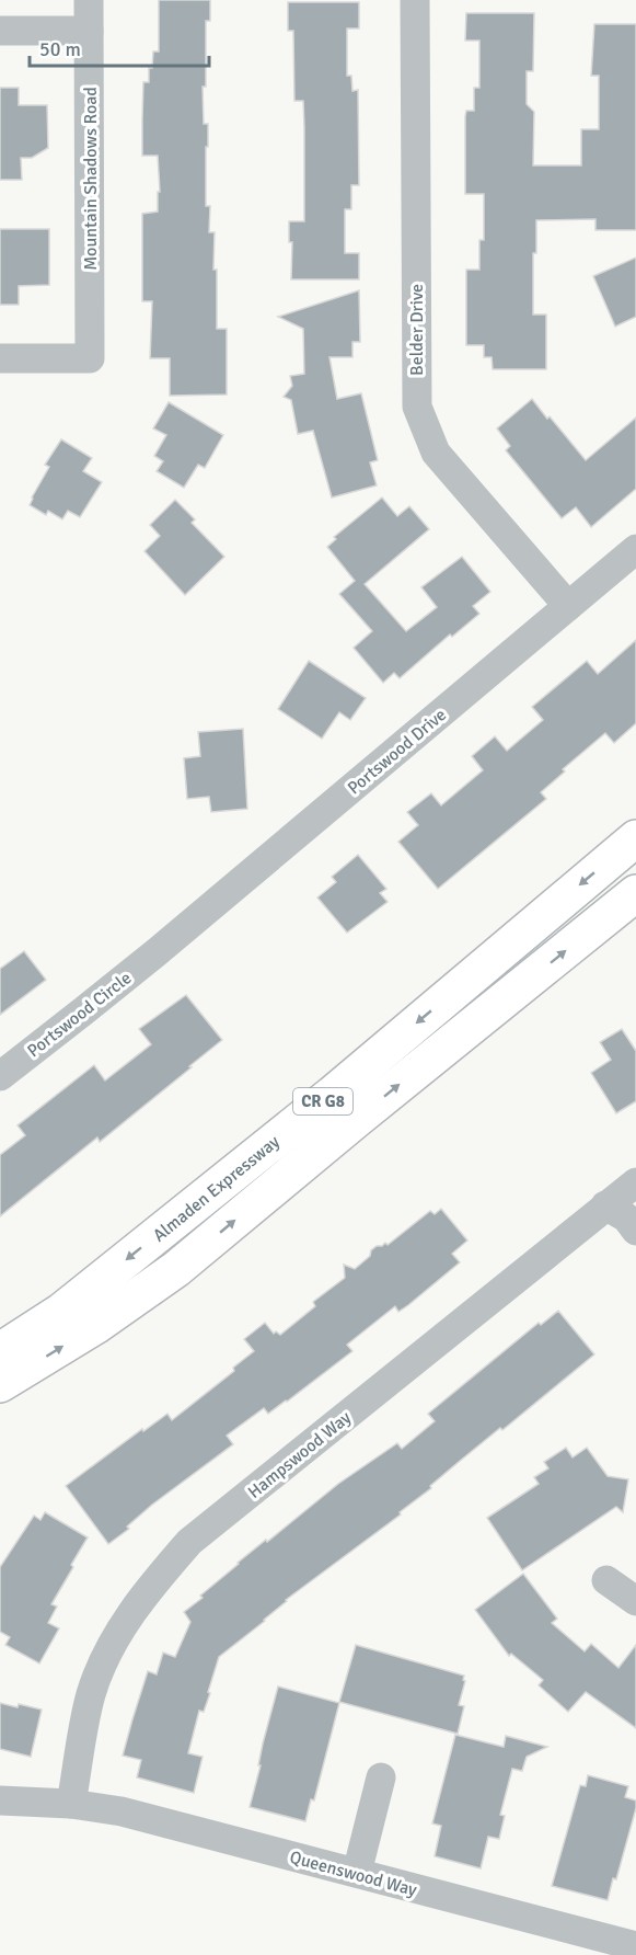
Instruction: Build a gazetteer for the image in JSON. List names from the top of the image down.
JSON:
{
  "streets": {
    "main road": ["CR G8", "Almaden Expressway"],
    "street": [
      "Mountain Shadows Road",
      "Belder Drive",
      "Portswood Drive",
      "Portswood Circle",
      "Hampswood Way",
      "Queenswood Way"
    ]
  },
  "crossings": [
    ["Belder Drive", "Portswood Drive"],
    ["Portswood Drive", "Portswood Circle"],
    ["Hampswood Way", "Queenswood Way"]
  ],
  "scale_bar": "50 m"
}
